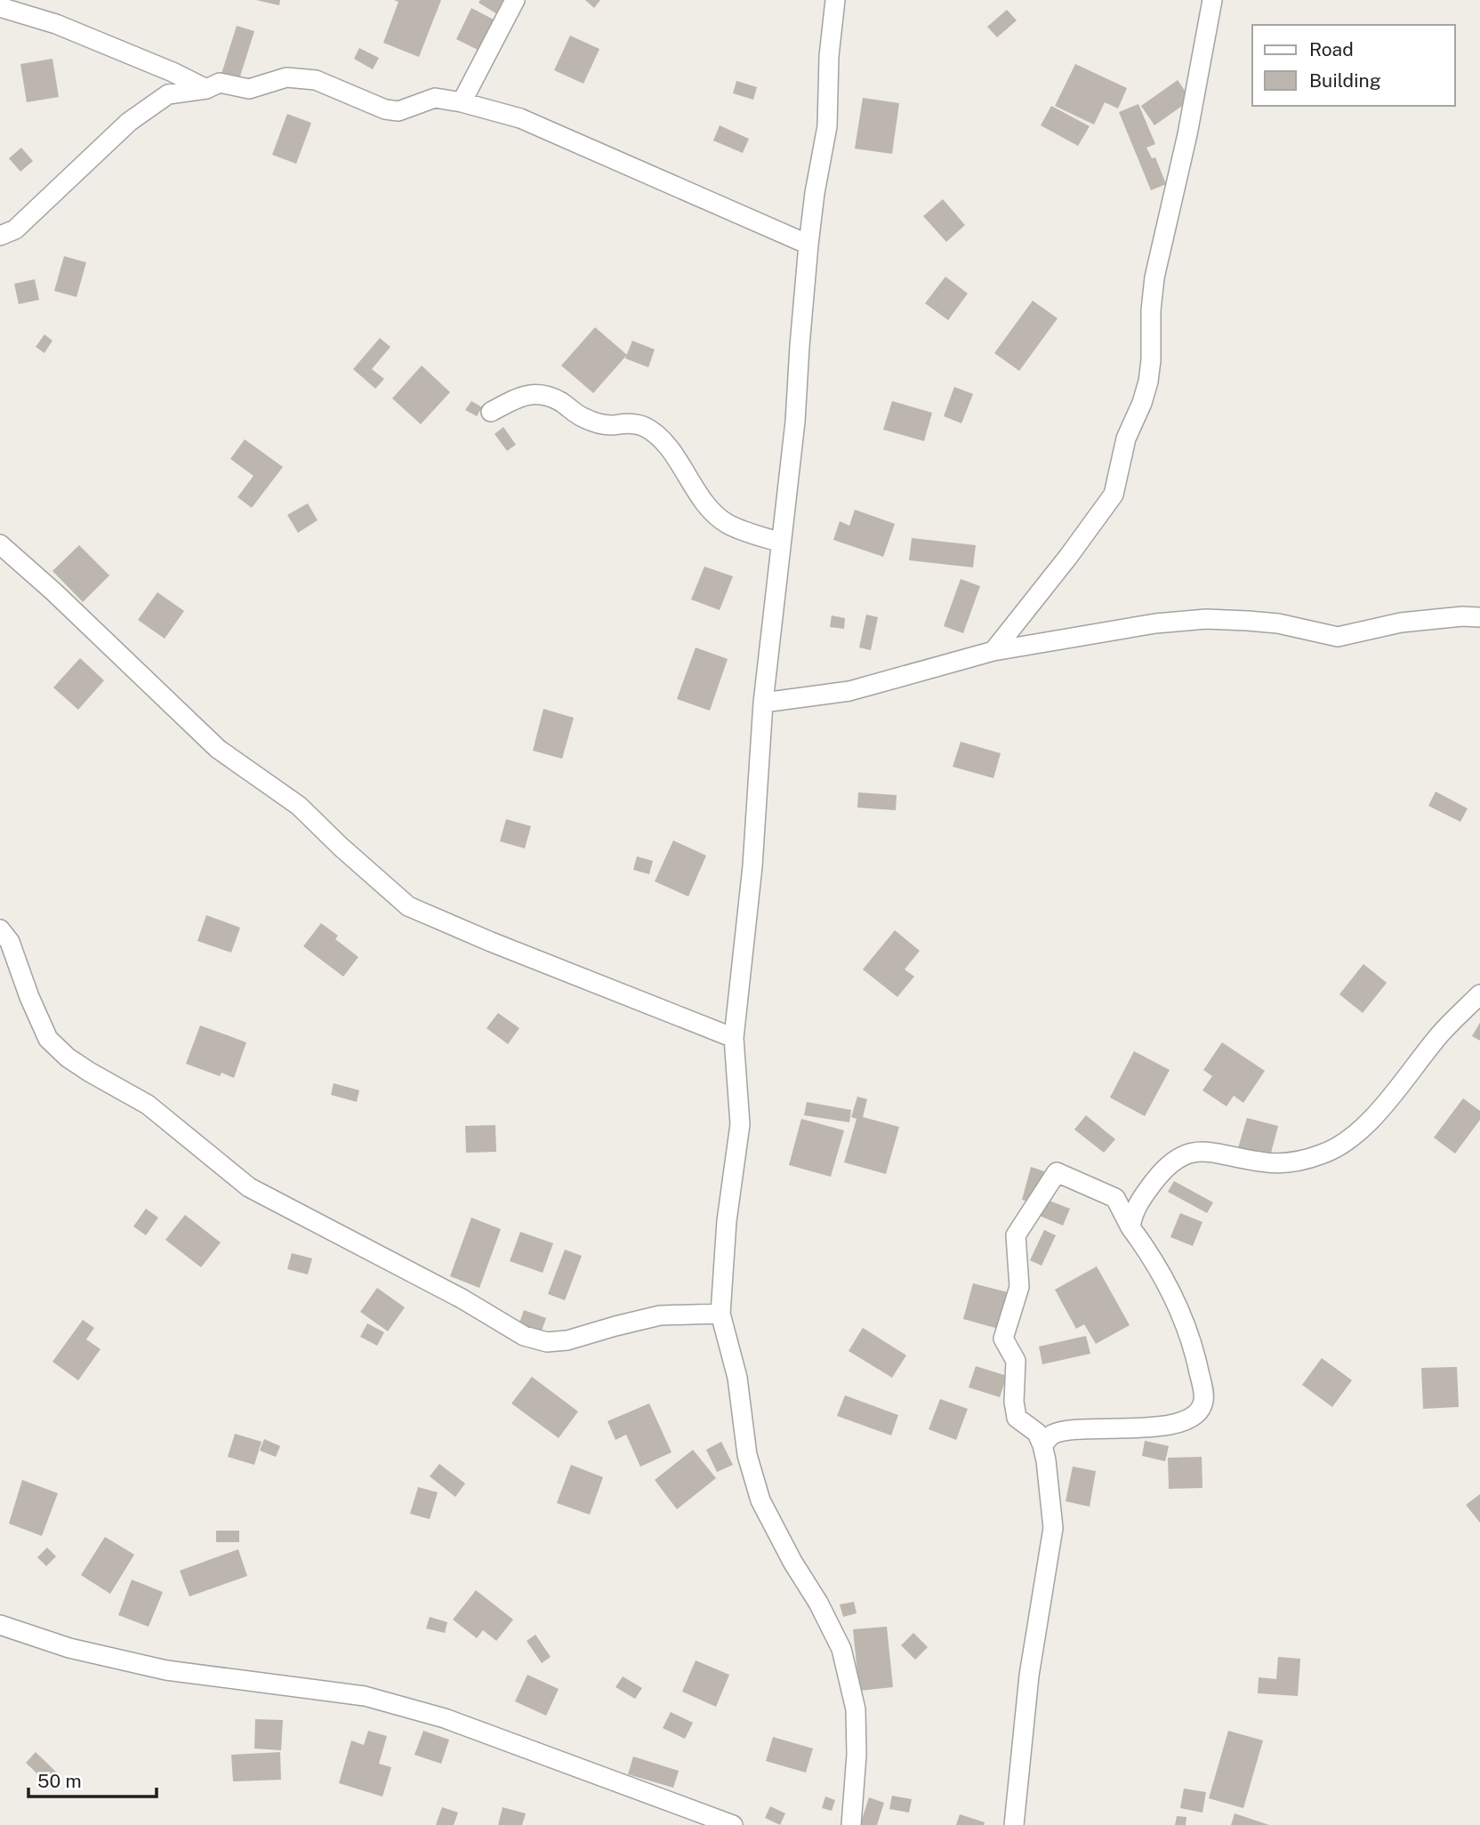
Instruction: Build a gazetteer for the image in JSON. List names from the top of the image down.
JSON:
{
  "legend": ["Road", "Building"],
  "scale_bar": "50 m"
}
